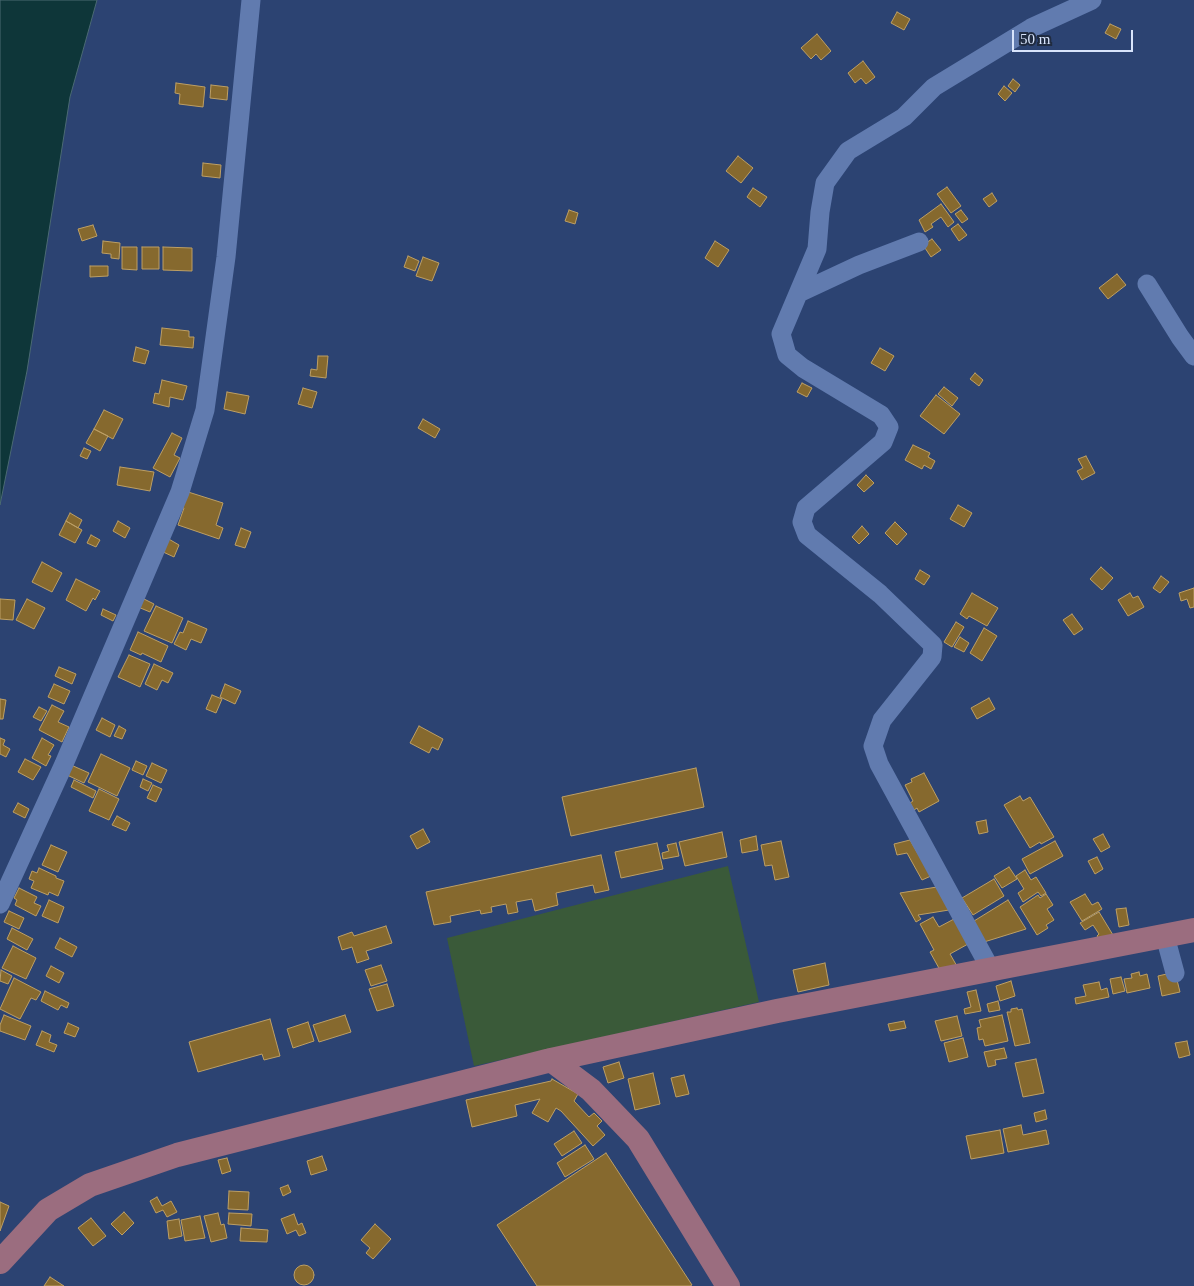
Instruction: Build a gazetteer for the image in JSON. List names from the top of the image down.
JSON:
{
  "scale_bar": "50 m"
}
